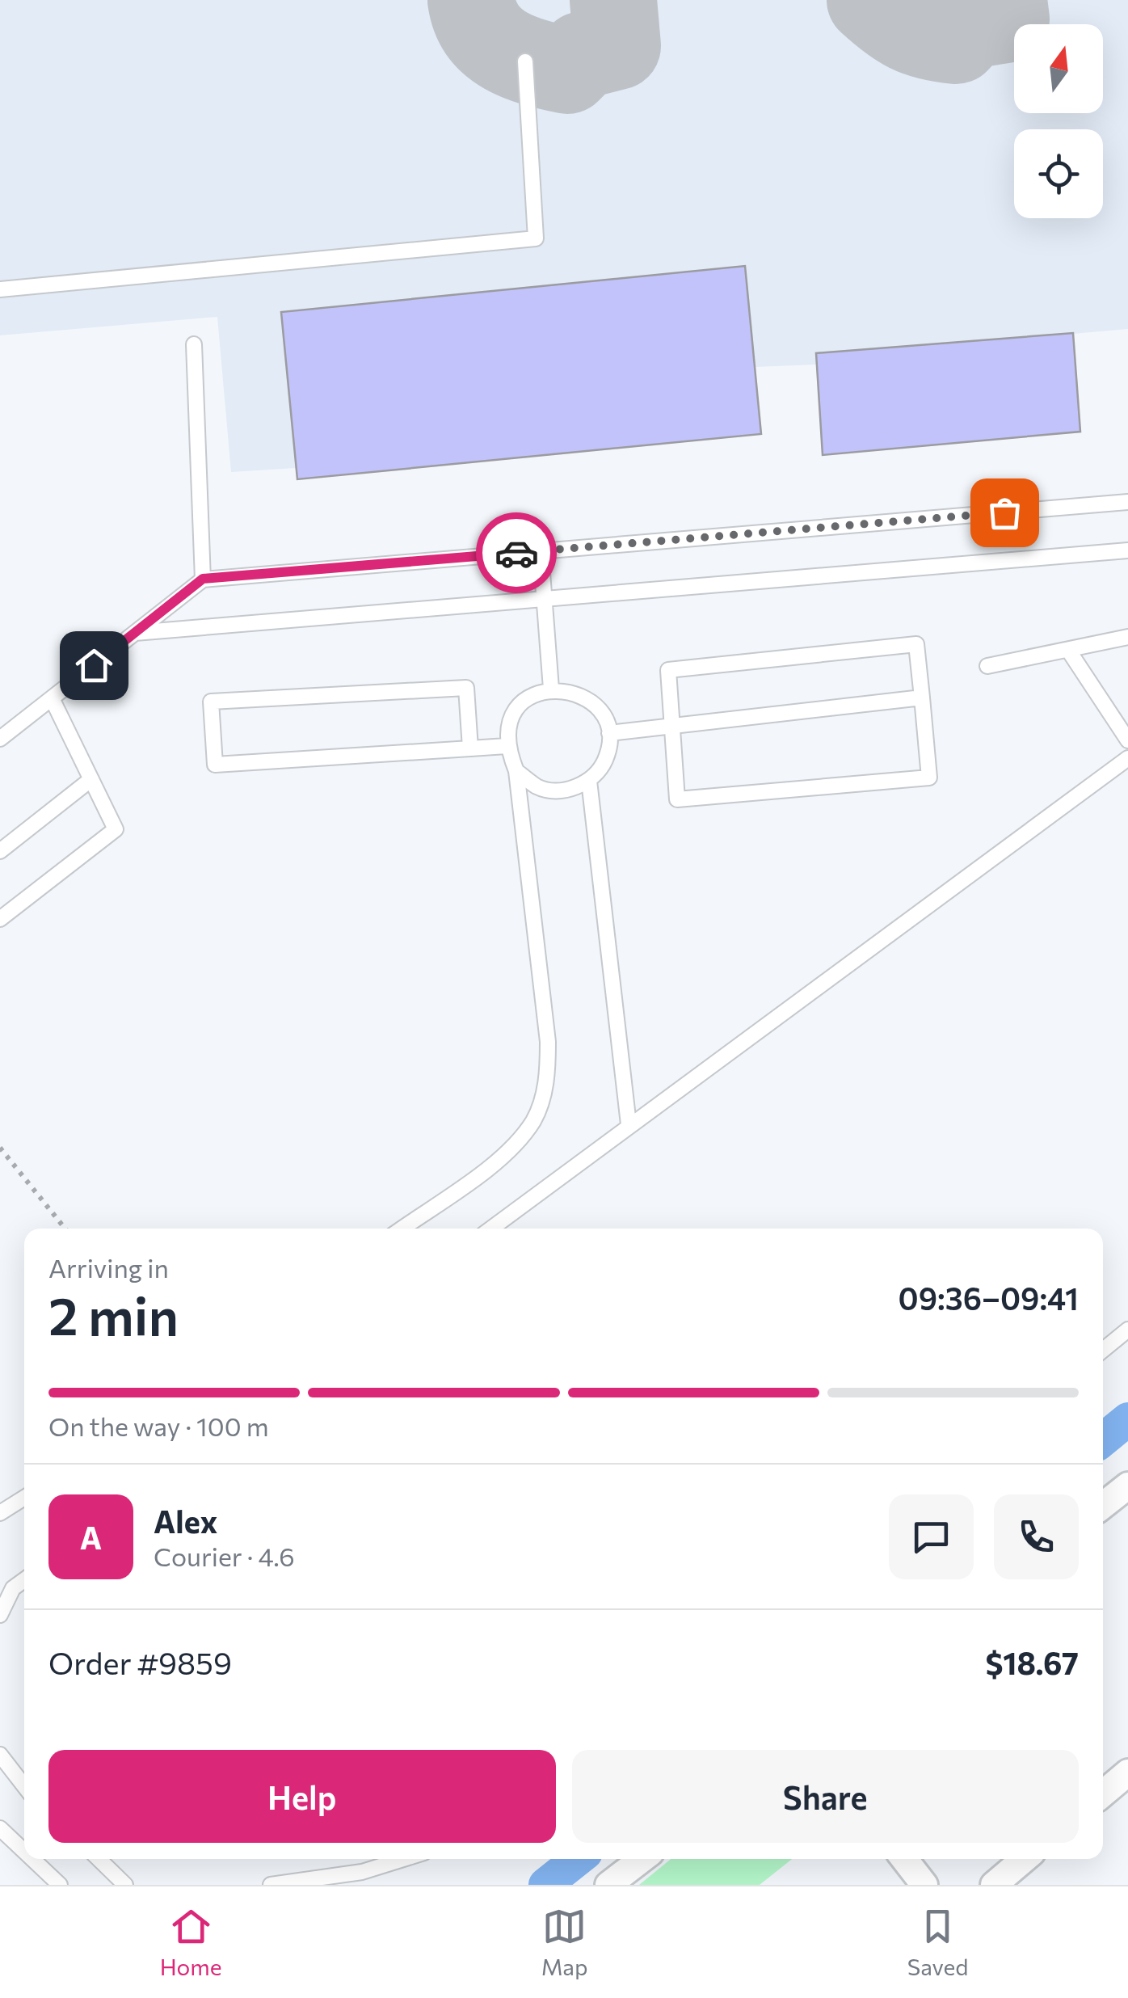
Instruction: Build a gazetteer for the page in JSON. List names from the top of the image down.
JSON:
{
  "north": "top",
  "page": {
    "heading": ["2 min", "Arriving in", "09:36–09:41"],
    "panel": [
      "Alex",
      "Courier · 4.6",
      "Order #9859",
      "$18.67"
    ],
    "bar": "On the way · 100 m",
    "round": "A",
    "buttons": ["Help", "Share"],
    "tabs": ["Home", "Map", "Saved"]
  }
}
